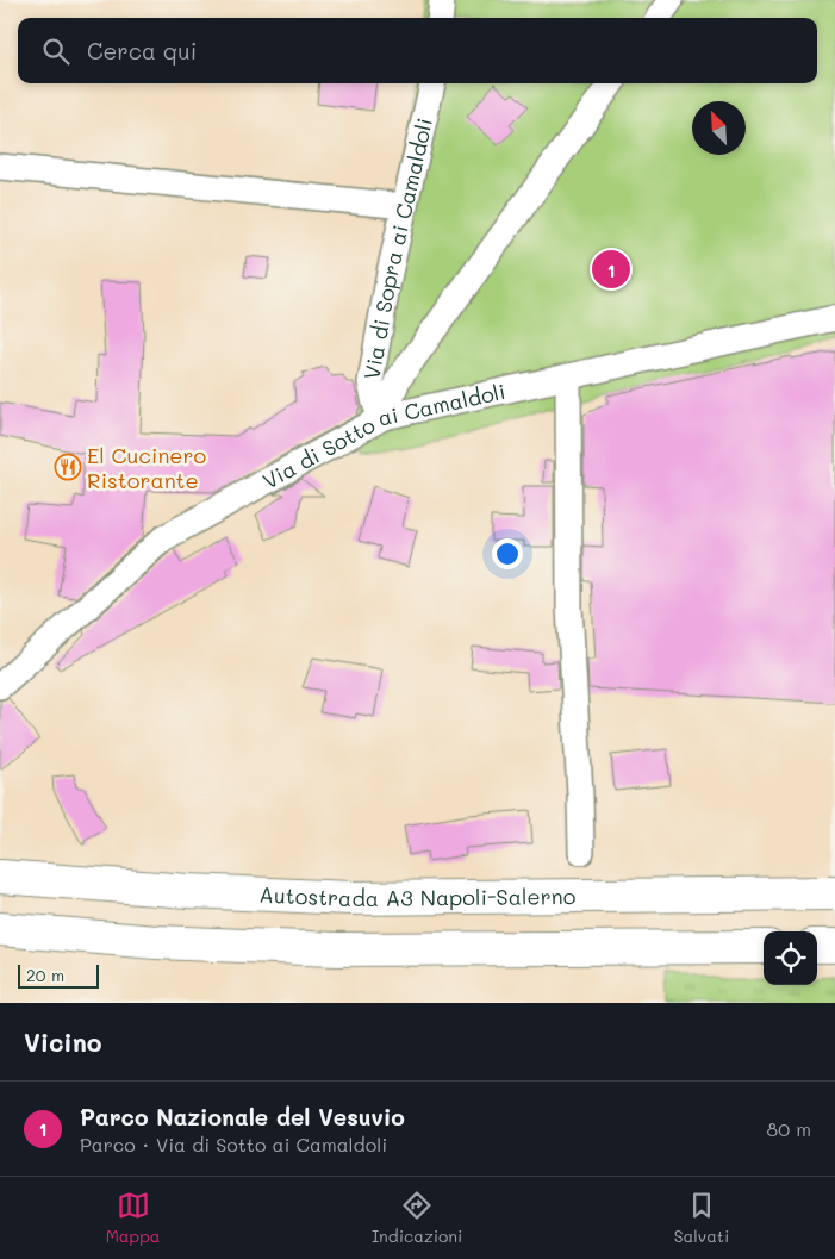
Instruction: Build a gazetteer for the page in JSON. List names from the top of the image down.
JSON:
{
  "streets": {
    "highway": ["Autostrada A3 Napoli-Salerno"],
    "street": ["Via di Sopra ai Camaldoli", "Via di Sotto ai Camaldoli"]
  },
  "crossings": [
    ["Via di Sopra ai Camaldoli", "Via di Sotto ai Camaldoli"]
  ],
  "places": {
    "restaurant": ["El Cucinero Ristorante"]
  },
  "scale_bar": "20 m",
  "north": "top left",
  "page": {
    "search": "Cerca qui",
    "pins": "1",
    "scale": "20 m",
    "heading": "Vicino",
    "list": [
      {
        "mark": "1",
        "name": "Parco Nazionale del Vesuvio",
        "note": "Parco · Via di Sotto ai Camaldoli",
        "value": "80 m"
      }
    ],
    "nav": ["Mappa", "Indicazioni", "Salvati"]
  }
}
